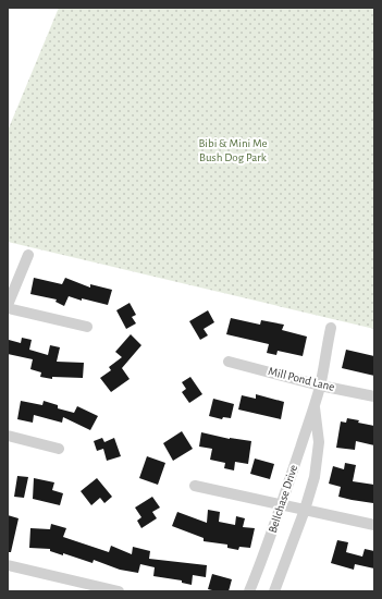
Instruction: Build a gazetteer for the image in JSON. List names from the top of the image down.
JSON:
{
  "streets": {
    "street": ["Mill Pond Lane", "Bellchase Drive"]
  },
  "crossings": [
    ["Mill Pond Lane", "Bellchase Drive"]
  ],
  "parks": ["Bibi & Mini Me Bush Dog Park"]
}
